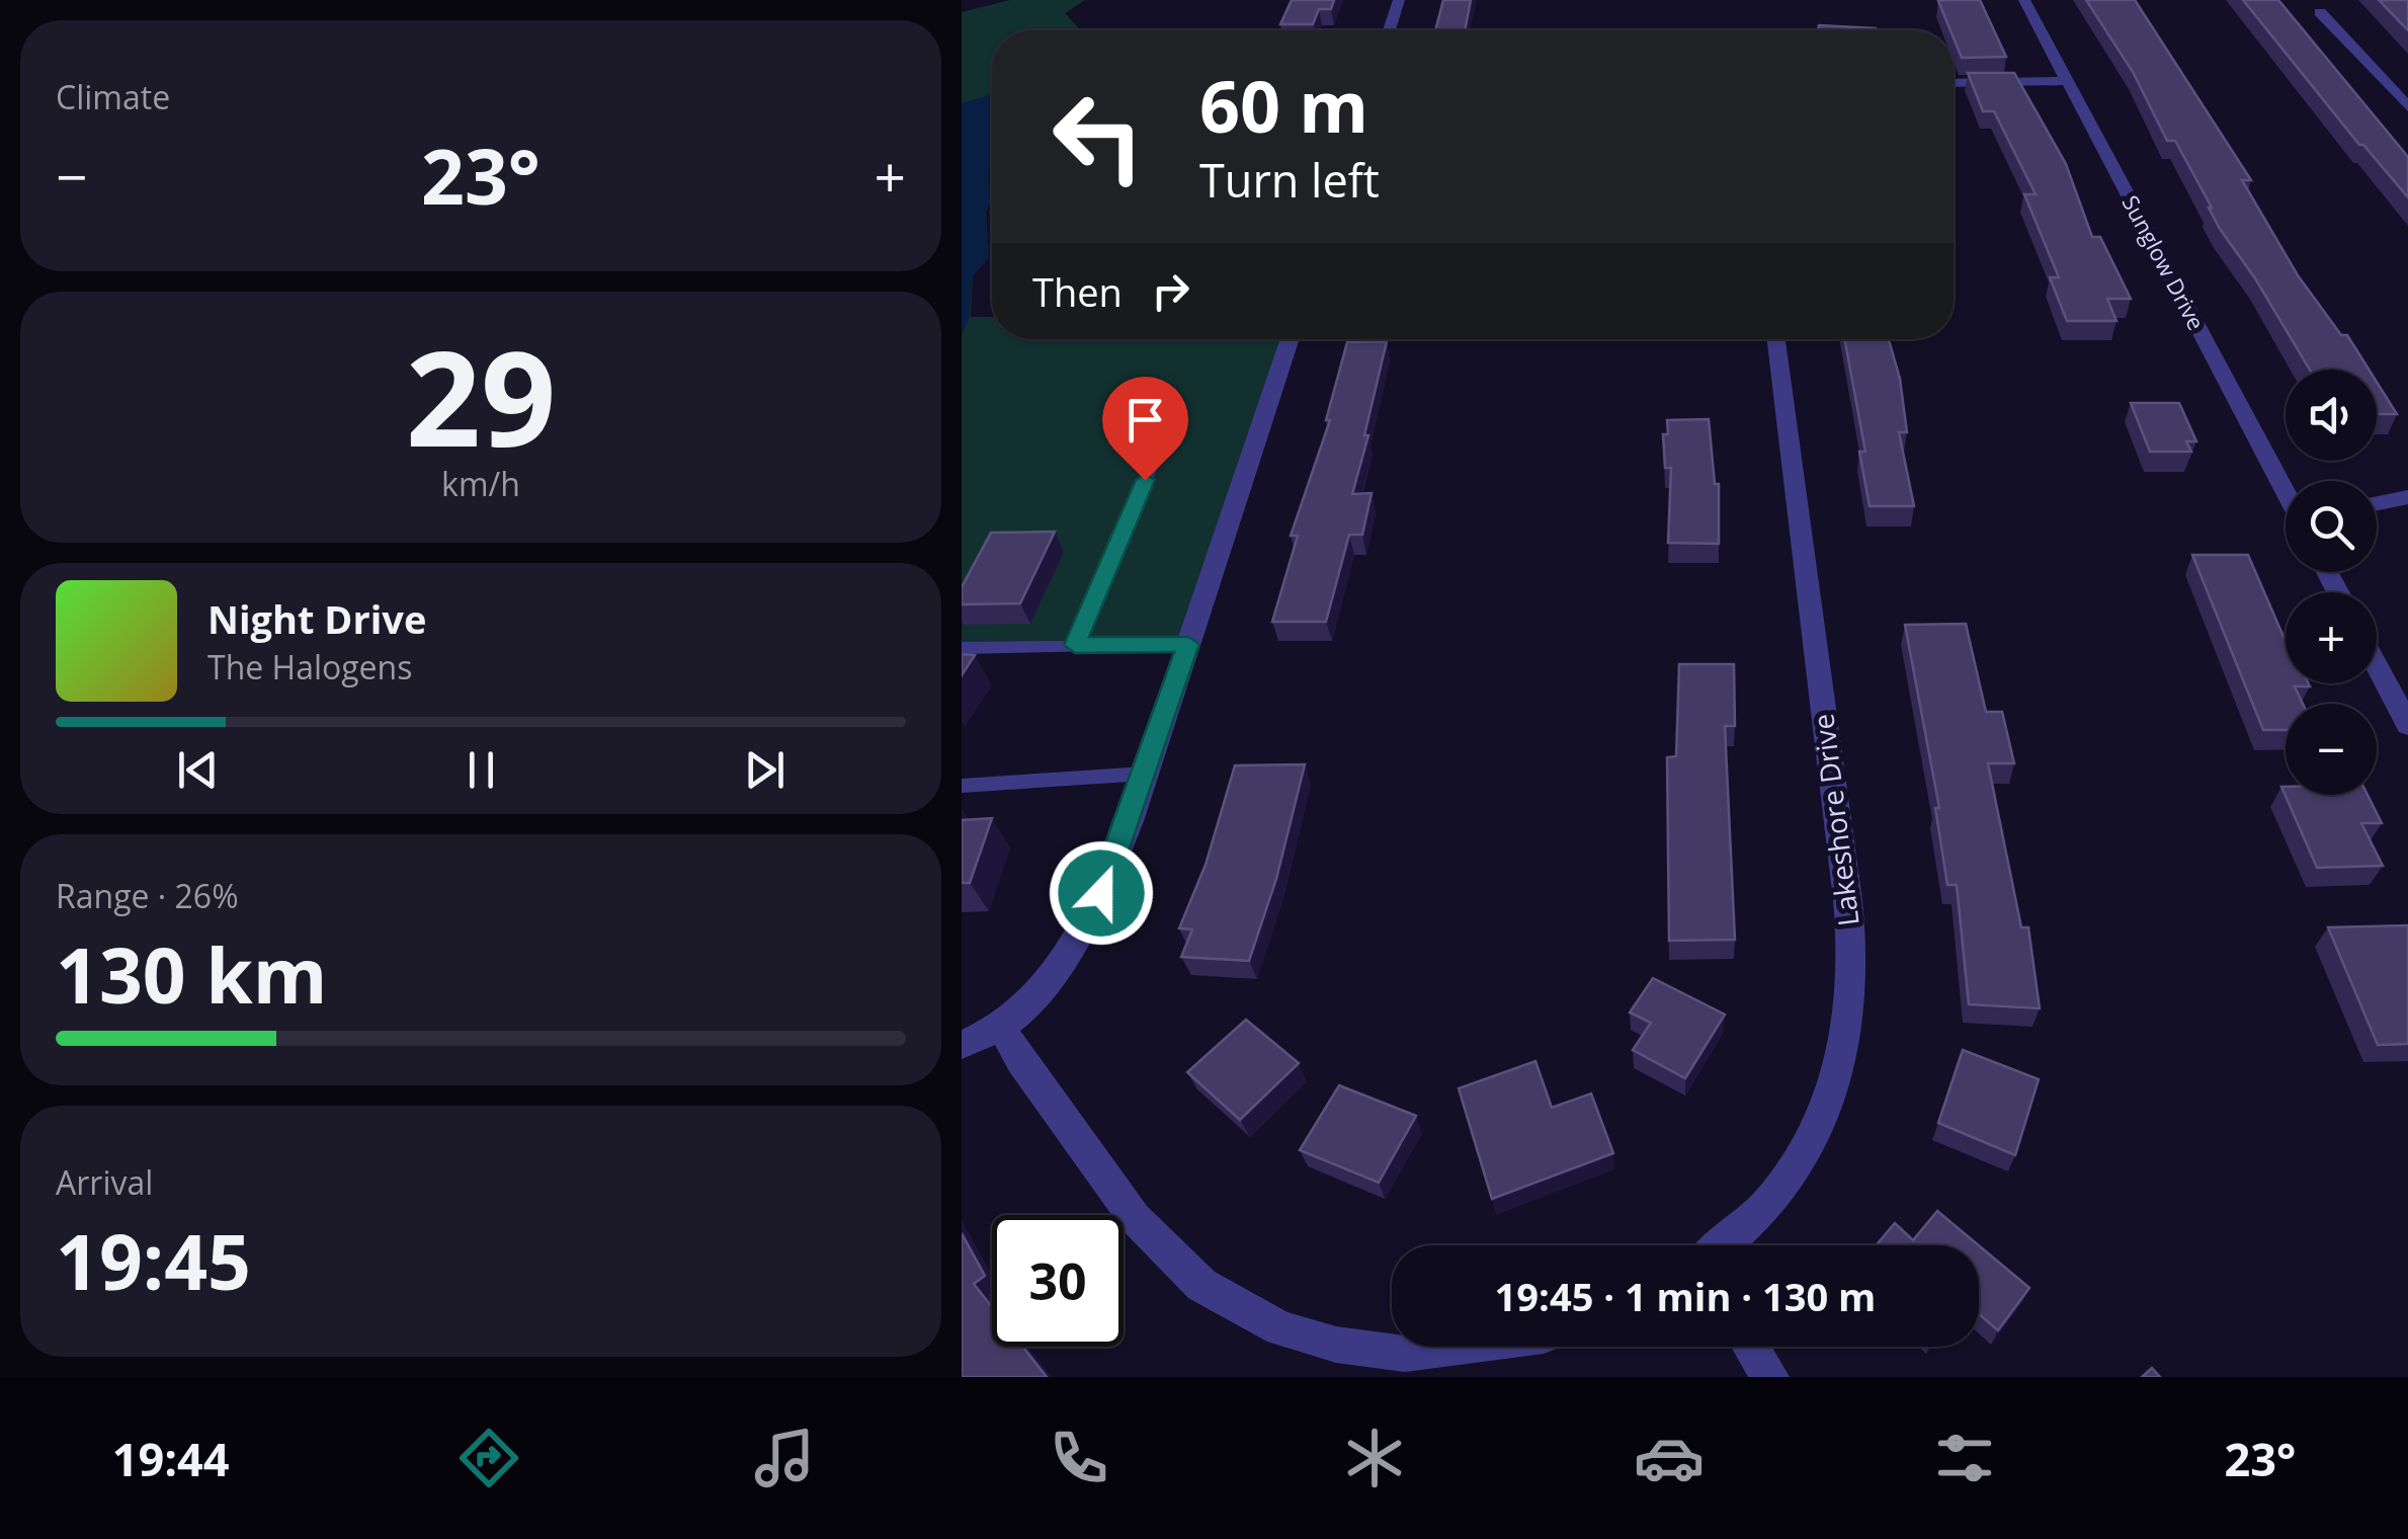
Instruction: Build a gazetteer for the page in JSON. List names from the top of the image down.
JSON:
{
  "streets": {
    "street": ["Sunglow Drive", "Lakeshore Drive"]
  },
  "page": {
    "tile": [
      "Climate",
      ["29", "km/h"],
      ["Range · 26%", "130 km"],
      ["Arrival", "19:45"]
    ],
    "turn": ["60 m", "Turn left"],
    "heat": ["−", "23°", "+"],
    "then": "Then",
    "map_buttons": ["+", "−"],
    "song": ["Night Drive", "The Halogens"],
    "limit": "30",
    "trip": "19:45 · 1 min · 130 m",
    "tabs": ["19:44", "23°"]
  }
}
